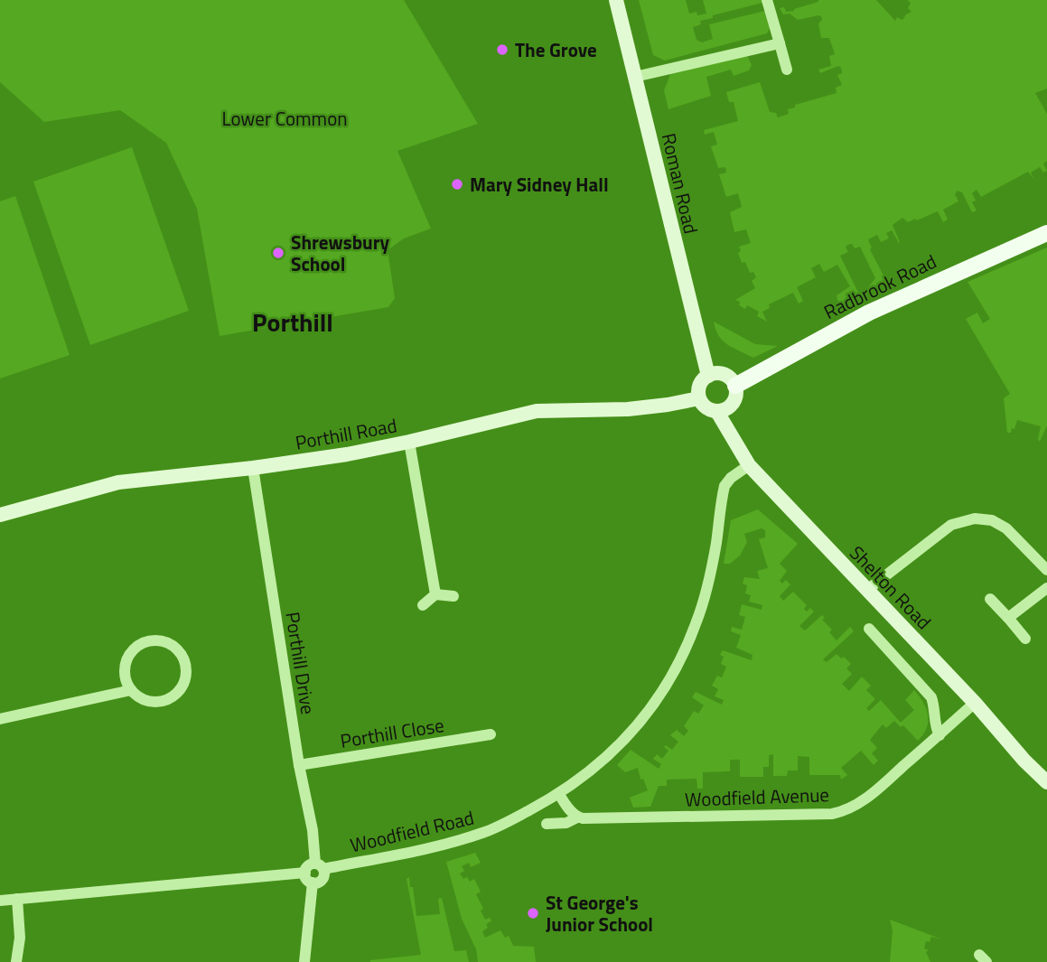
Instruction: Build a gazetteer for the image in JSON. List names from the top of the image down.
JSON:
{
  "streets": {
    "main road": [
      "Roman Road",
      "Radbrook Road",
      "Porthill Road",
      "Shelton Road"
    ],
    "street": [
      "Porthill Drive",
      "Porthill Close",
      "Woodfield Avenue",
      "Woodfield Road"
    ]
  },
  "crossings": [
    ["Roman Road", "Radbrook Road"],
    ["Roman Road", "Porthill Road"],
    ["Roman Road", "Shelton Road"],
    ["Radbrook Road", "Porthill Road"],
    ["Radbrook Road", "Shelton Road"],
    ["Porthill Road", "Shelton Road"],
    ["Porthill Road", "Porthill Drive"],
    ["Shelton Road", "Woodfield Avenue"],
    ["Shelton Road", "Woodfield Road"],
    ["Porthill Drive", "Porthill Close"],
    ["Porthill Drive", "Woodfield Road"]
  ],
  "districts": ["Porthill"],
  "parks": ["Lower Common"],
  "places": [
    "The Grove",
    "Mary Sidney Hall",
    "Shrewsbury School",
    "St George's Junior School"
  ]
}
